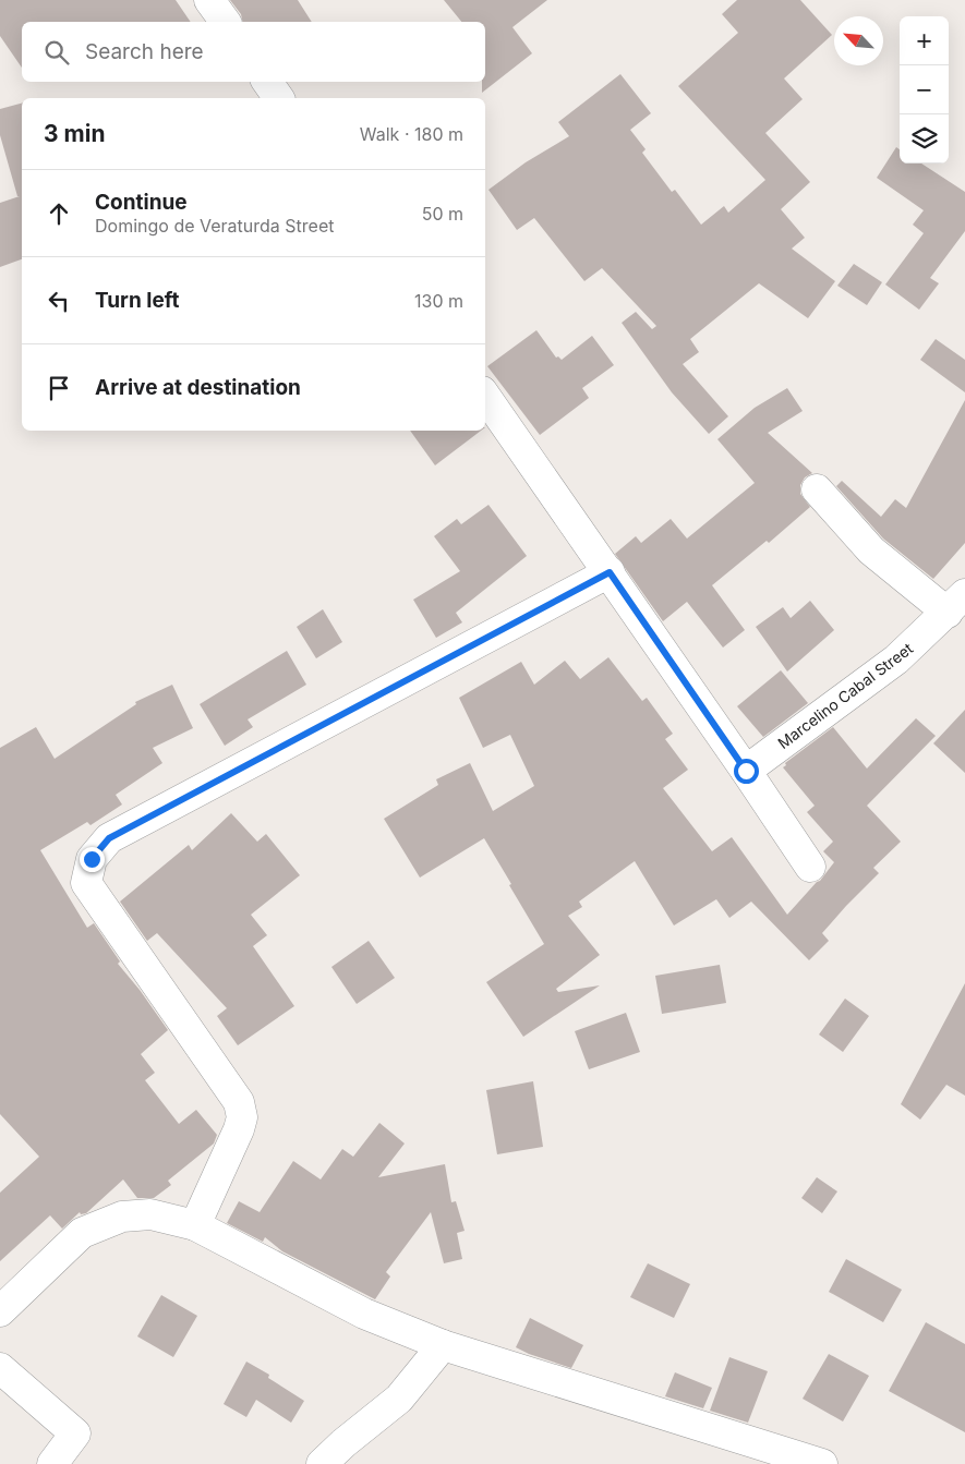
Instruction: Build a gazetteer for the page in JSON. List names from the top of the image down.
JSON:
{
  "streets": {
    "street": ["Marcelino Cabal Street"]
  },
  "north": "top left",
  "page": {
    "map_buttons": ["+", "−"],
    "search": "Search here",
    "heading": ["3 min", "Walk · 180 m"],
    "list": [
      ["Continue", "Domingo de Veraturda Street", "50 m"],
      ["Turn left", "130 m"],
      "Arrive at destination"
    ]
  }
}
